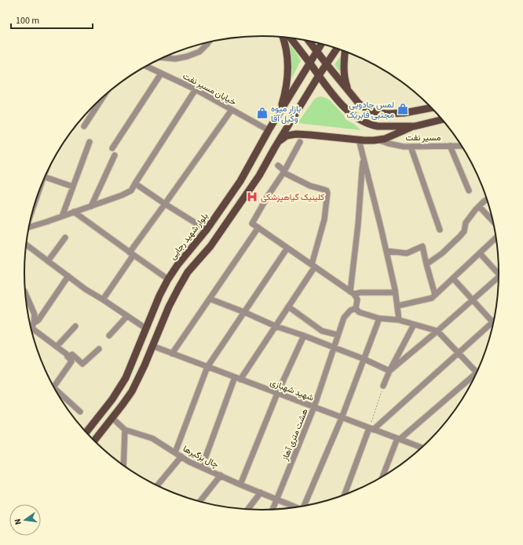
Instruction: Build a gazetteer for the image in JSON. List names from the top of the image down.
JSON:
{
  "streets": {
    "main road": ["بلوار شهید رجایی"],
    "street": [
      "خیابان مسیر نفت",
      "مسیر نفت",
      "شهید شهبازی",
      "هشت متری آهاز",
      "چال بزگیرها"
    ]
  },
  "crossings": [
    ["خیابان مسیر نفت", "بلوار شهید رجایی"],
    ["شهید شهبازی", "هشت متری آهاز"],
    ["هشت متری آهاز", "چال بزگیرها"]
  ],
  "places": {
    "shop": ["لمس جادویی مجتبی فابریک", "بازار میوه وکیل آقا"],
    "hospital": ["کلینیک گیاهپزشکی"]
  },
  "scale_bar": "100 m",
  "north": "left"
}
